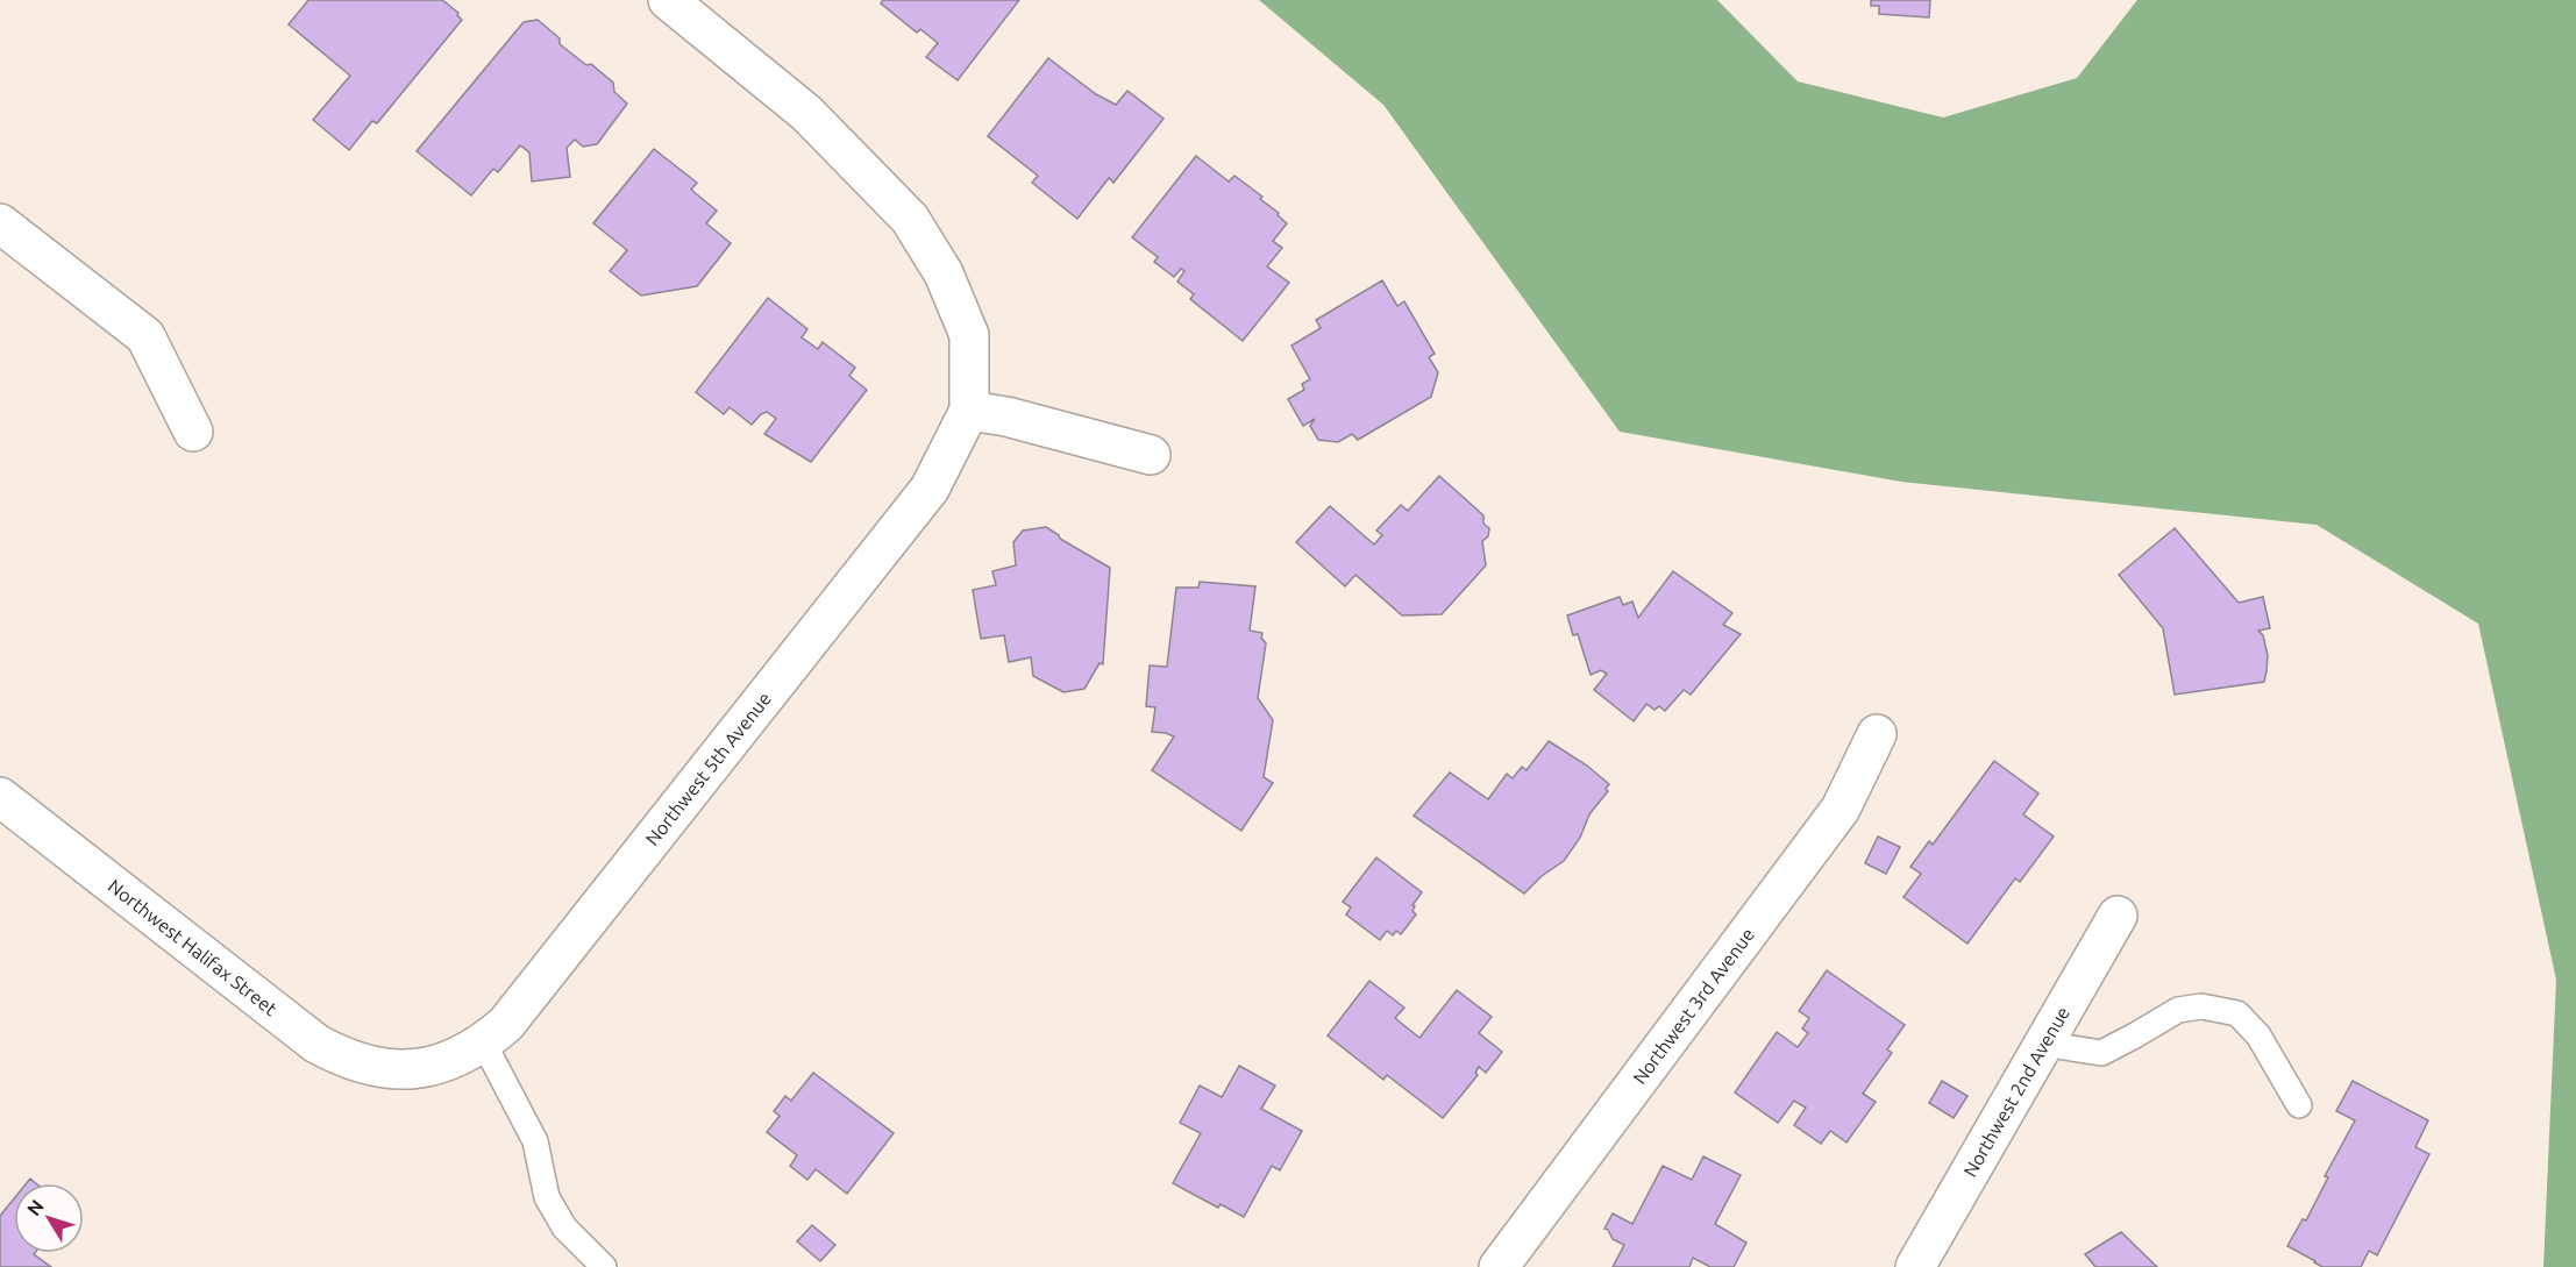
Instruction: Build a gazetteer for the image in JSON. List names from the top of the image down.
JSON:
{
  "streets": {
    "street": [
      "Northwest 5th Avenue",
      "Northwest Halifax Street",
      "Northwest 3rd Avenue",
      "Northwest 2nd Avenue"
    ]
  },
  "crossings": [
    ["Northwest 5th Avenue", "Northwest Halifax Street"]
  ],
  "north": "top left"
}
